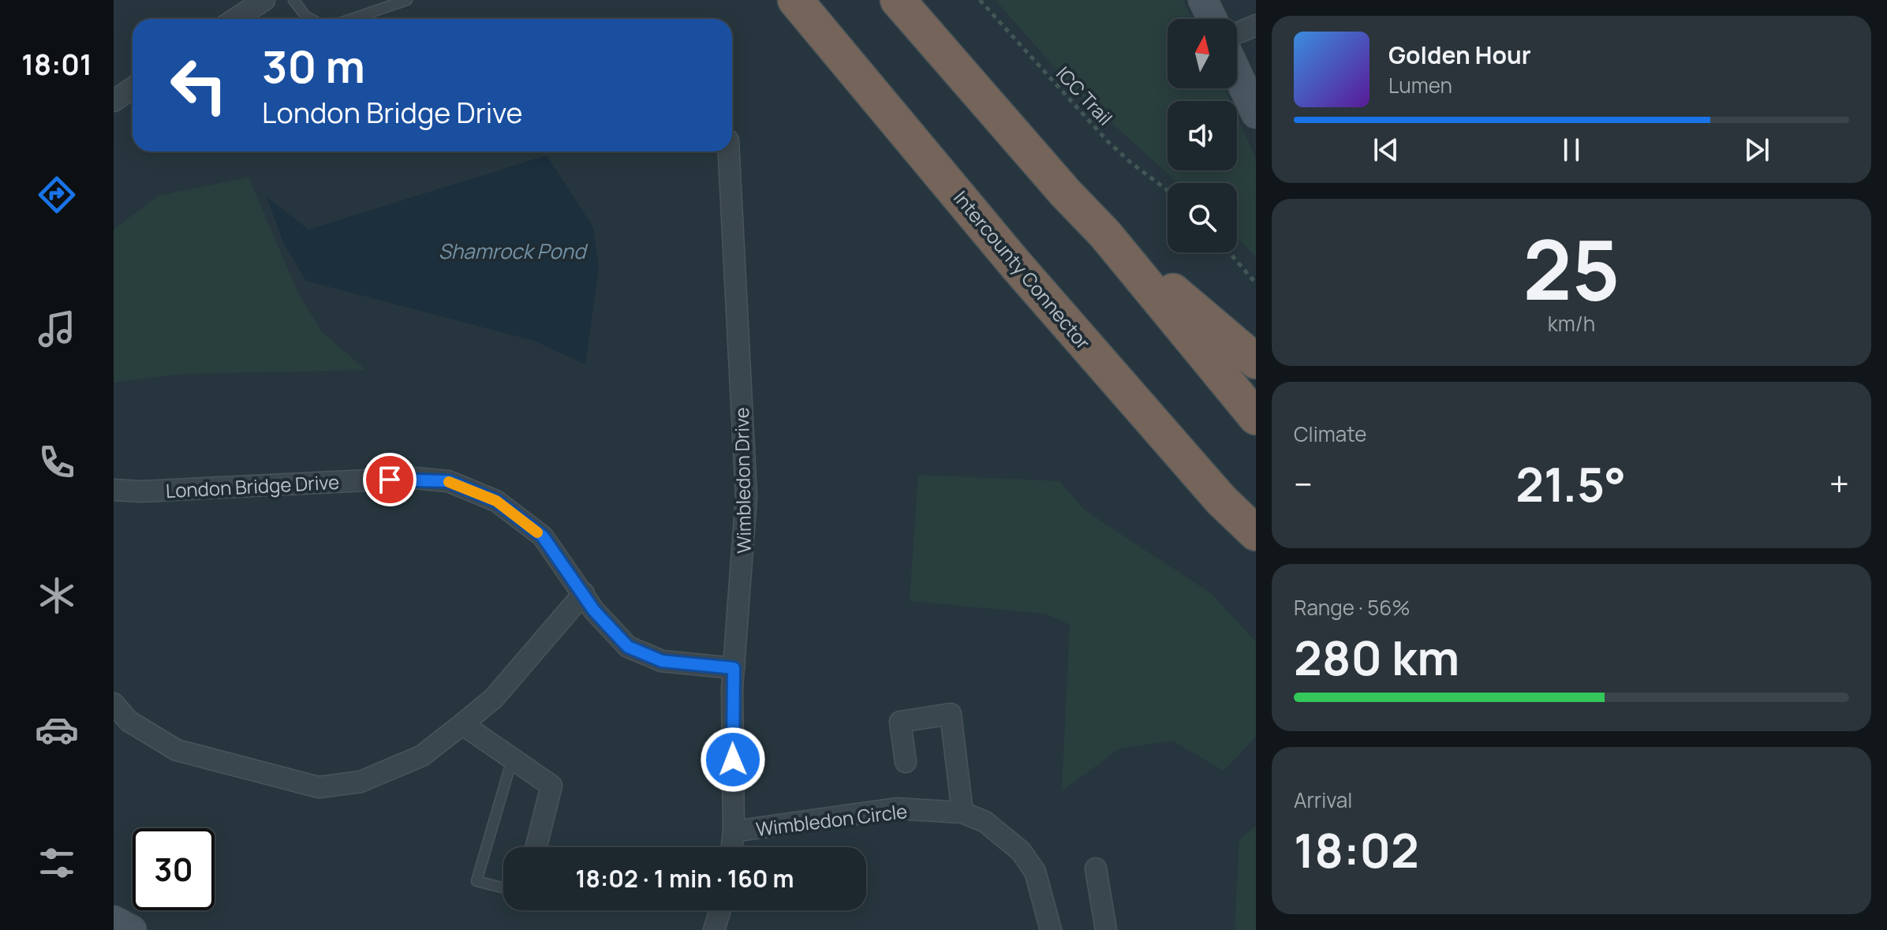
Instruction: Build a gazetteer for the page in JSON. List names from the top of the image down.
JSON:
{
  "streets": {
    "highway": ["Intercounty Connector"],
    "street": ["Wimbledon Drive", "London Bridge Drive", "Wimbledon Circle"],
    "path": ["ICC Trail"]
  },
  "crossings": [
    ["Wimbledon Drive", "London Bridge Drive"],
    ["Wimbledon Drive", "Wimbledon Circle"]
  ],
  "water": ["Shamrock Pond"],
  "north": "top",
  "page": {
    "tabs": "18:01",
    "turn": ["30 m", "London Bridge Drive"],
    "song": ["Golden Hour", "Lumen"],
    "tile": [
      ["25", "km/h"],
      "Climate",
      ["Range · 56%", "280 km"],
      ["Arrival", "18:02"]
    ],
    "heat": ["−", "21.5°", "+"],
    "limit": "30",
    "trip": "18:02 · 1 min · 160 m"
  }
}
